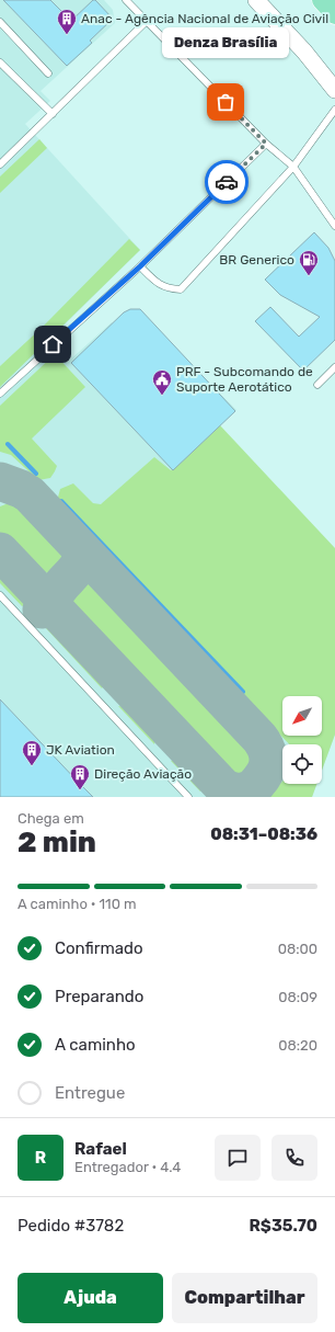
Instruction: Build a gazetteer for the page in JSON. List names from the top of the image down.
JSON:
{
  "places": {
    "building": ["Anac - Agência Nacional de Aviação Civil", "JK Aviation", "Direção Aviação"],
    "other": ["Denza Brasília"],
    "fuel station": ["BR Generico"],
    "public building": ["PRF - Subcomando de Suporte Aerotático"]
  },
  "north": "bottom left",
  "page": {
    "bubble": "Denza Brasília",
    "heading": ["2 min", "Chega em", "08:31–08:36"],
    "panel": [
      "Rafael",
      "Entregador · 4.4",
      "Pedido #3782",
      "R$35.70"
    ],
    "bar": "A caminho · 110 m",
    "list": [
      ["Confirmado", "08:00"],
      ["Preparando", "08:09"],
      ["A caminho", "08:20"],
      "Entregue"
    ],
    "round": "R",
    "buttons": ["Ajuda", "Compartilhar"]
  }
}
